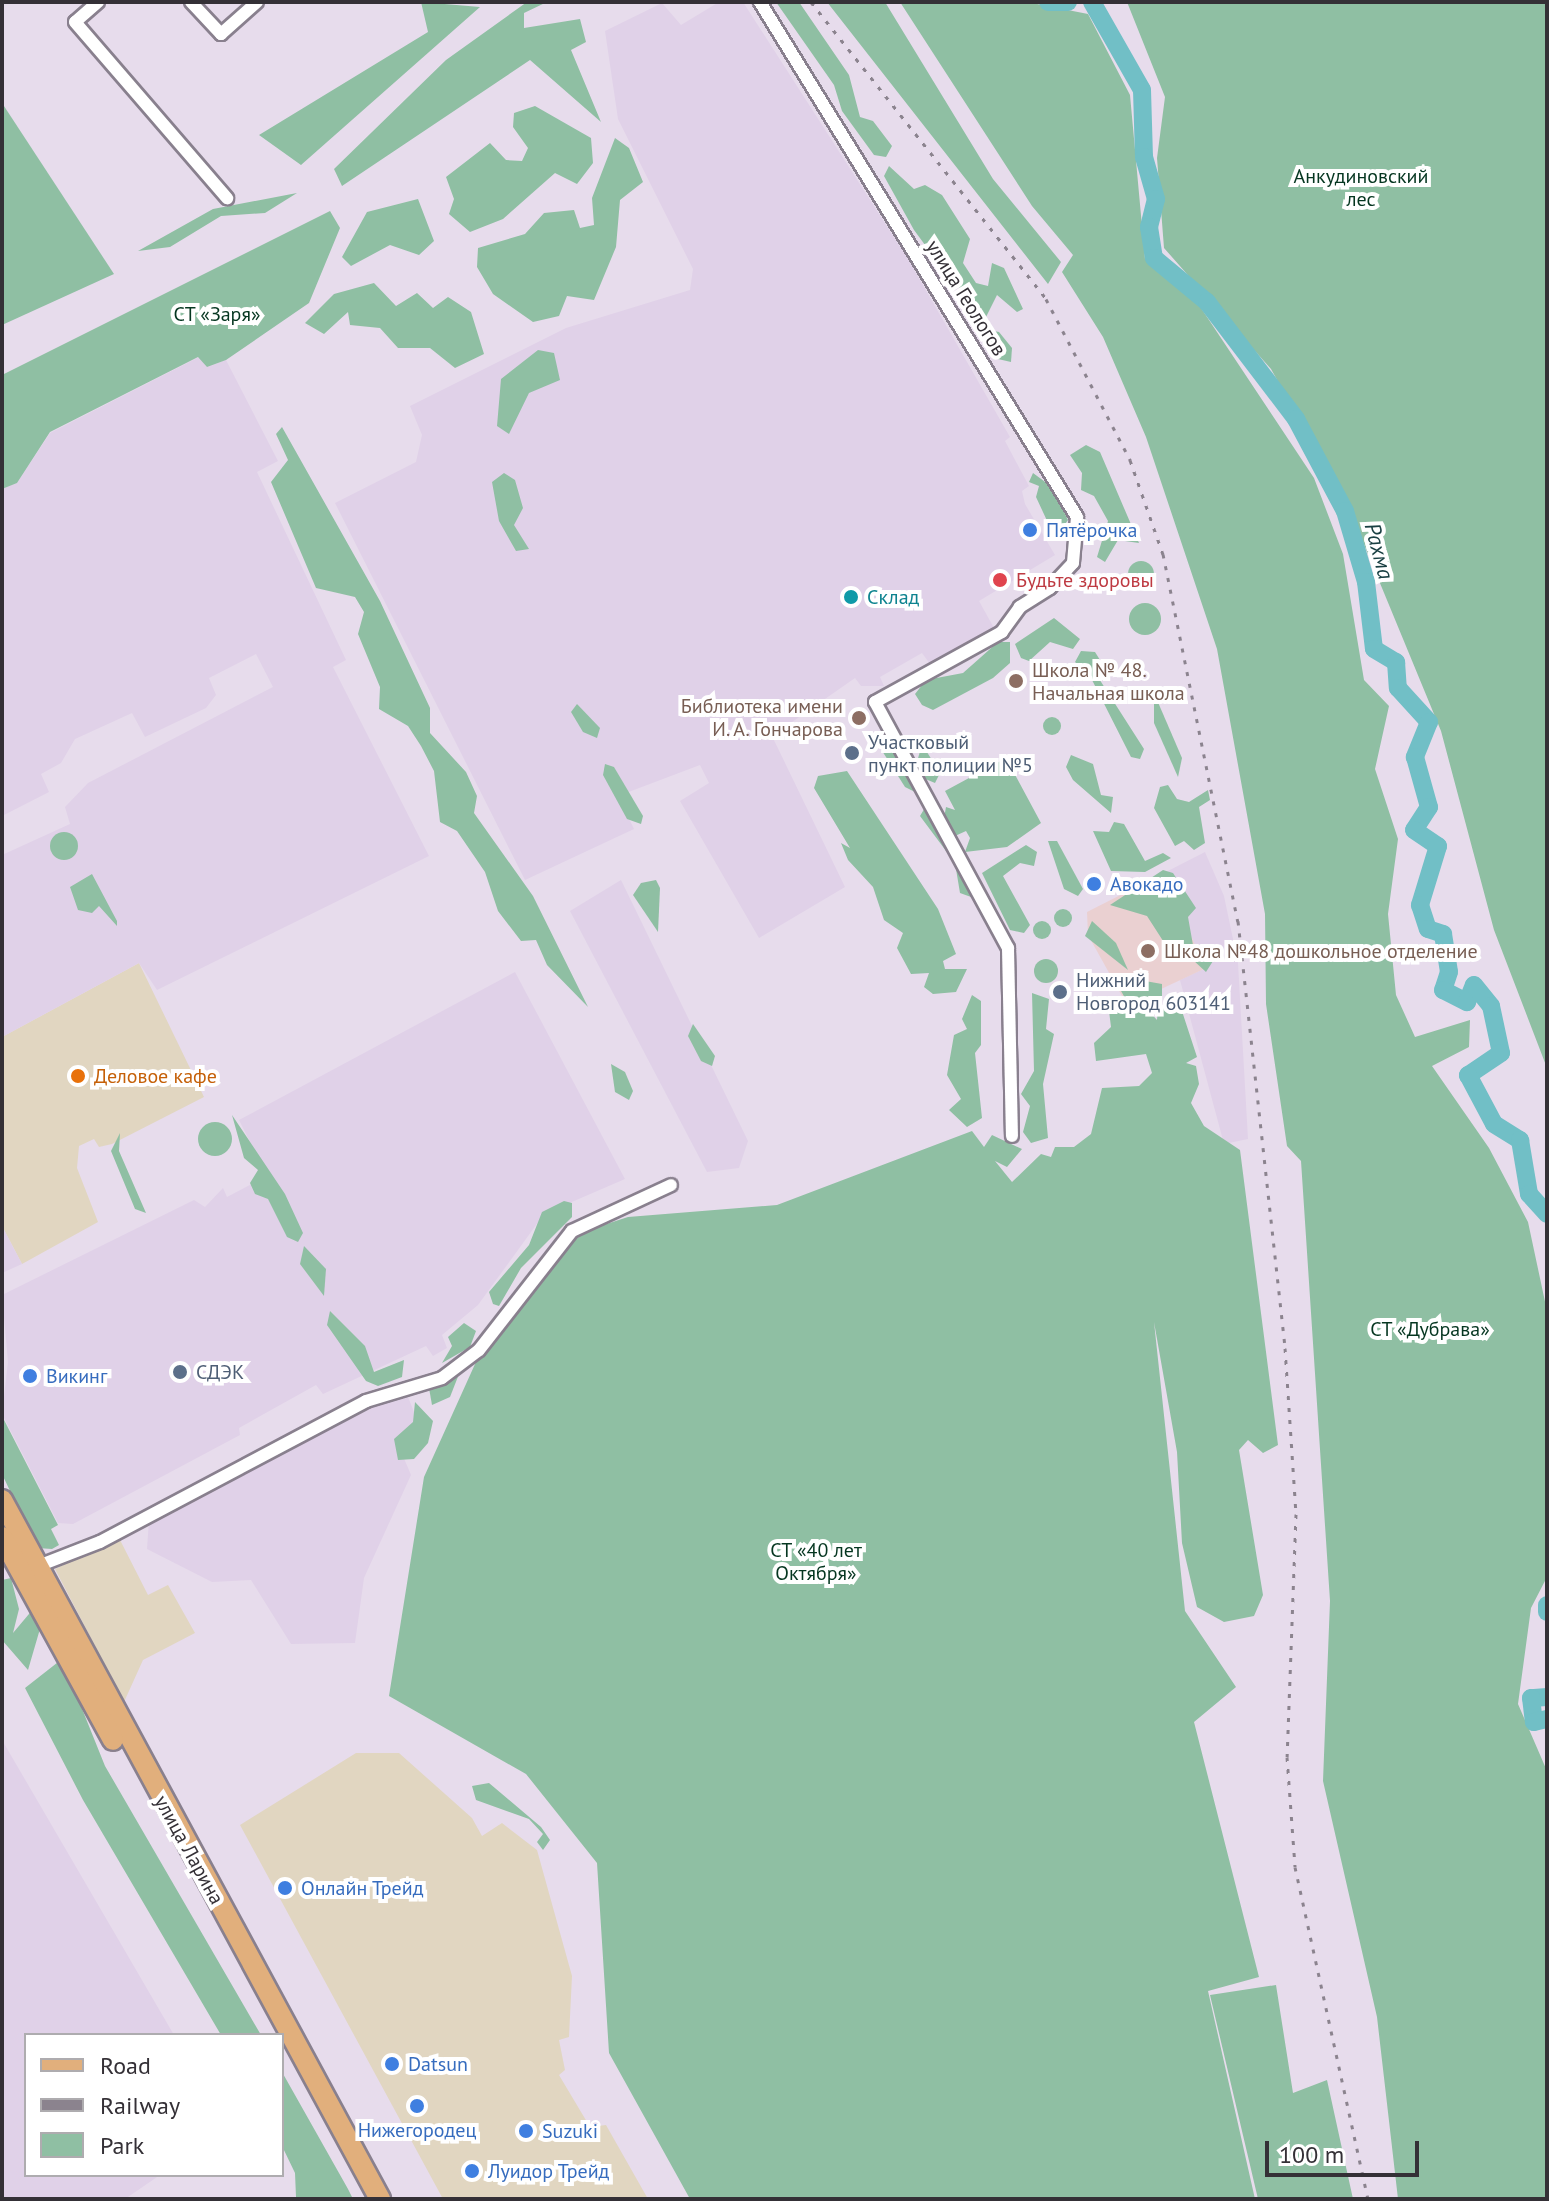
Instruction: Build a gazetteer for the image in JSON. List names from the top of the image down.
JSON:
{
  "streets": {
    "main road": ["улица Ларина"],
    "street": ["улица Геологов"]
  },
  "water": ["Рахма"],
  "parks": [
    "Анкудиновский лес",
    "СТ «Заря»",
    "СТ «Дубрава»",
    "СТ «40 лет Октября»"
  ],
  "places": [
    "Пятёрочка",
    "Будьте здоровы",
    "Склад",
    "Школа № 48. Начальная школа",
    "Библиотека имени И. А. Гончарова",
    "Участковый пункт полиции №5",
    "Авокадо",
    "Школа №48 дошкольное отделение",
    "Нижний Новгород 603141",
    "Деловое кафе",
    "СДЭК",
    "Викинг",
    "Онлайн Трейд",
    "Datsun",
    "Нижегородец",
    "Suzuki",
    "Луидор Трейд"
  ],
  "legend": ["Road", "Railway", "Park"],
  "scale_bar": "100 m"
}
